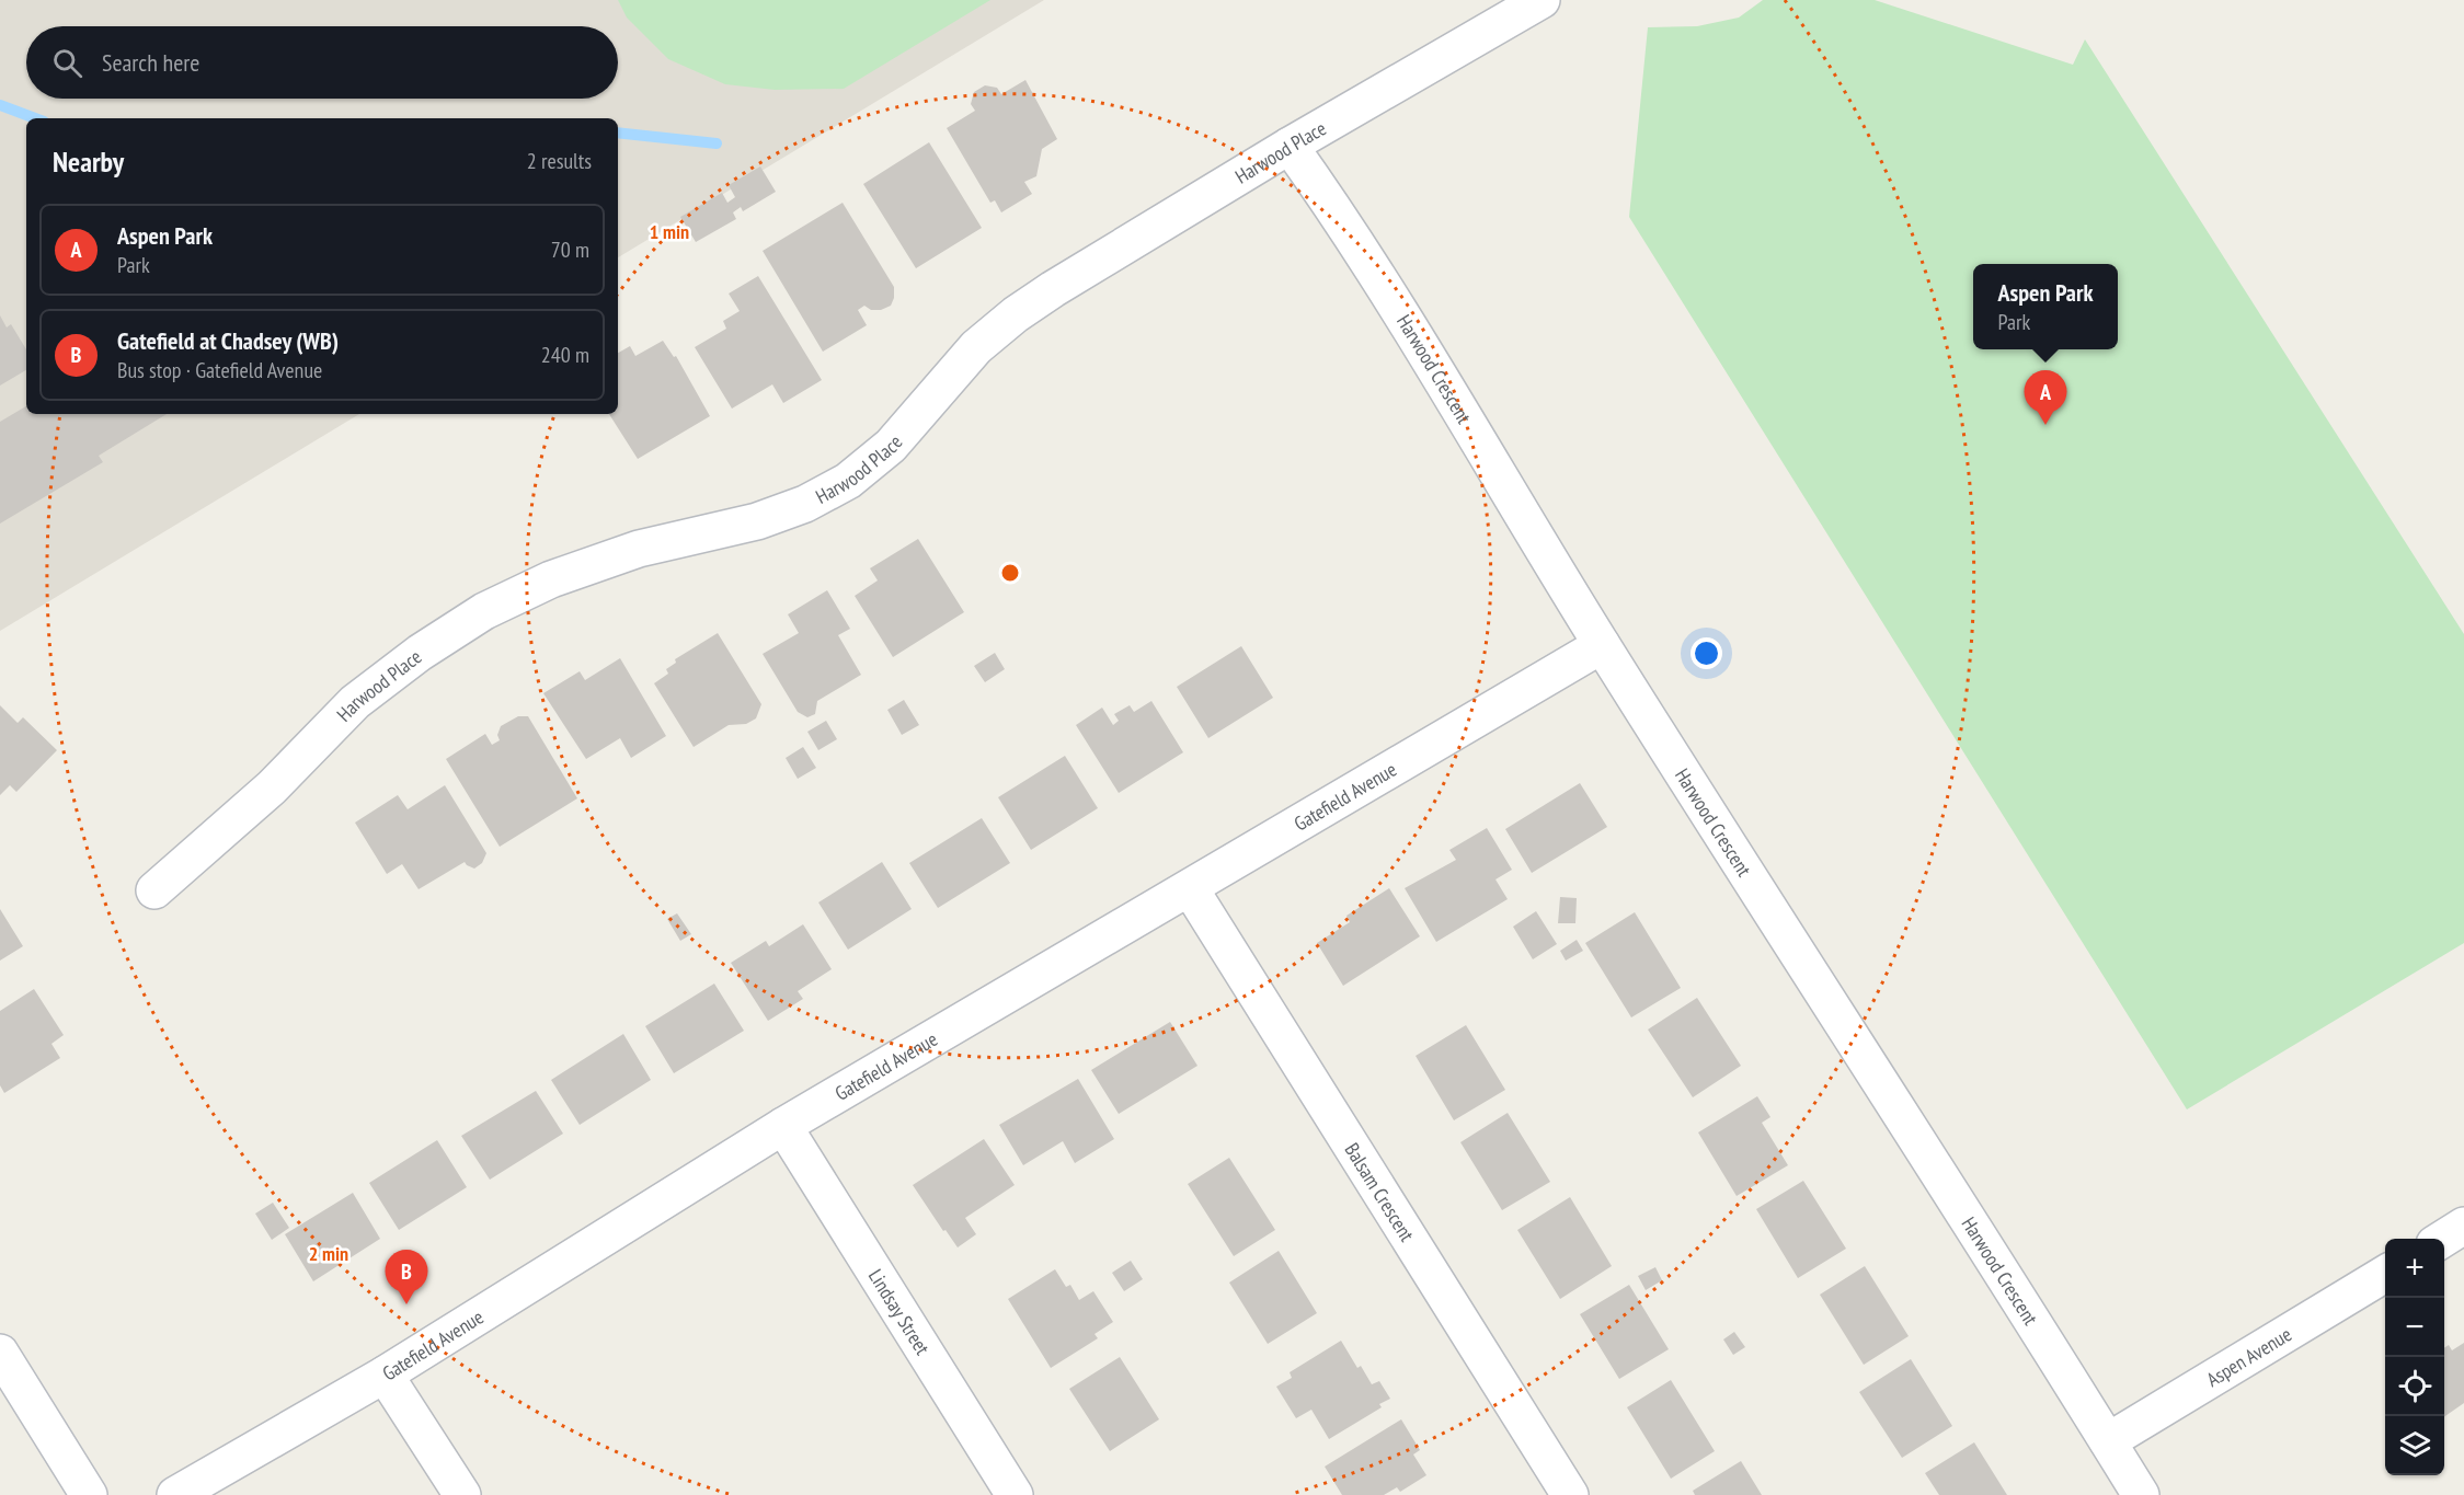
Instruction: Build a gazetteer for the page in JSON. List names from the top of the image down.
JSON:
{
  "streets": {
    "street": [
      "Harwood Place",
      "Harwood Crescent",
      "Gatefield Avenue",
      "Balsam Crescent",
      "Lindsay Street",
      "Aspen Avenue"
    ]
  },
  "crossings": [
    ["Harwood Place", "Harwood Crescent"],
    ["Harwood Crescent", "Gatefield Avenue"],
    ["Harwood Crescent", "Aspen Avenue"],
    ["Gatefield Avenue", "Balsam Crescent"],
    ["Gatefield Avenue", "Lindsay Street"]
  ],
  "page": {
    "search": "Search here",
    "heading": ["Nearby", "2 results"],
    "list": [
      {
        "mark": "A",
        "name": "Aspen Park",
        "note": "Park",
        "value": "70 m"
      },
      {
        "mark": "B",
        "name": "Gatefield at Chadsey (WB)",
        "note": "Bus stop · Gatefield Avenue",
        "value": "240 m"
      }
    ],
    "popup": ["Aspen Park", "Park"],
    "pins": ["A", "B"],
    "map_buttons": ["+", "−"]
  },
  "rings": ["1 min", "2 min"]
}
